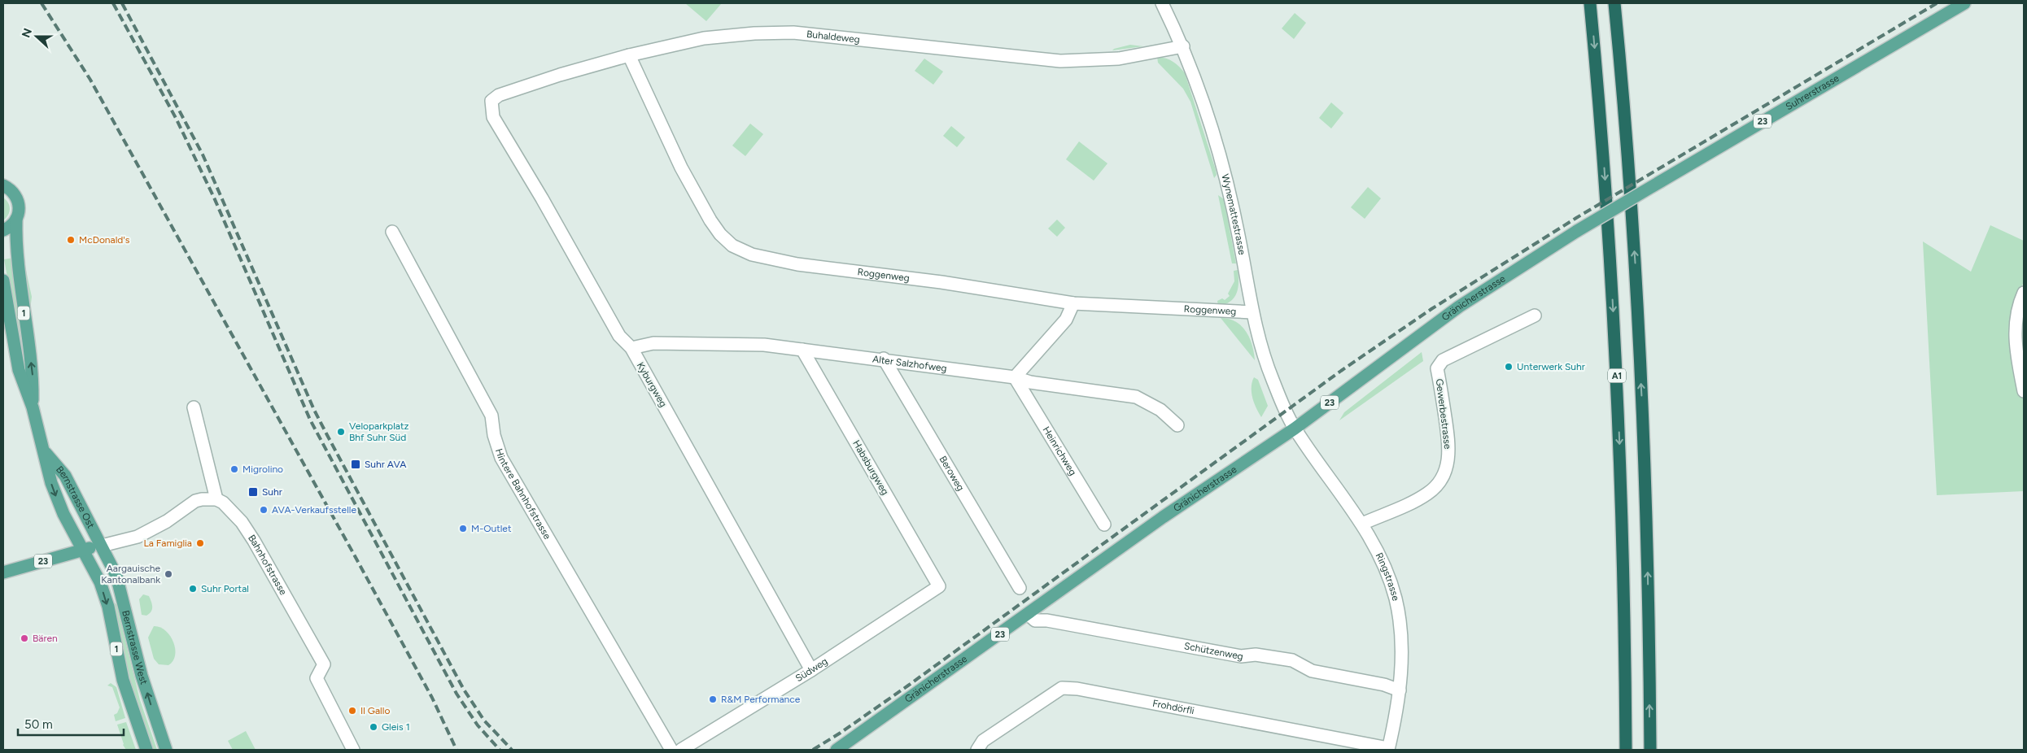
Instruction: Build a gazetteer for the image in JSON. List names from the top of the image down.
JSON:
{
  "streets": {
    "highway": ["A1"],
    "main road": [
      "Suhrerstrasse",
      "23",
      "Gränicherstrasse",
      "1",
      "Bernstrasse Ost",
      "Bernstrasse West"
    ],
    "street": [
      "Buhaldeweg",
      "Wynemattestrasse",
      "Roggenweg",
      "Alter Salzhofweg",
      "Kyburgweg",
      "Gewerbestrasse",
      "Heinrichweg",
      "Habsburgweg",
      "Beroweg",
      "Hintere Bahnhofstrasse",
      "Bahnhofstrasse",
      "Ringstrasse",
      "Schützenweg",
      "Südweg",
      "Frohdörfli"
    ]
  },
  "crossings": [
    ["Buhaldeweg", "Wynemattestrasse"],
    ["Buhaldeweg", "Roggenweg"],
    ["Buhaldeweg", "Kyburgweg"],
    ["Suhrerstrasse", "Gränicherstrasse"],
    ["23", "Bernstrasse Ost"],
    ["23", "Bernstrasse West"],
    ["Wynemattestrasse", "Roggenweg"],
    ["Wynemattestrasse", "Gränicherstrasse"],
    ["Wynemattestrasse", "Ringstrasse"],
    ["Gränicherstrasse", "Ringstrasse"],
    ["Gränicherstrasse", "Schützenweg"],
    ["Alter Salzhofweg", "Kyburgweg"],
    ["Alter Salzhofweg", "Heinrichweg"],
    ["Alter Salzhofweg", "Habsburgweg"],
    ["Alter Salzhofweg", "Beroweg"],
    ["Kyburgweg", "Südweg"],
    ["Gewerbestrasse", "Ringstrasse"],
    ["Habsburgweg", "Südweg"],
    ["Bernstrasse Ost", "Bernstrasse West"],
    ["Ringstrasse", "Schützenweg"],
    ["Ringstrasse", "Frohdörfli"]
  ],
  "places": {
    "other": [
      "McDonald's",
      "Unterwerk Suhr",
      "Veloparkplatz Bhf Suhr Süd",
      "Migrolino",
      "AVA-Verkaufsstelle",
      "M-Outlet",
      "La Famiglia",
      "Aargauische Kantonalbank",
      "Suhr Portal",
      "Bären",
      "R&M Performance",
      "Il Gallo",
      "Gleis 1"
    ],
    "transit": ["Suhr AVA", "Suhr"]
  },
  "scale_bar": "50 m",
  "north": "left"
}
